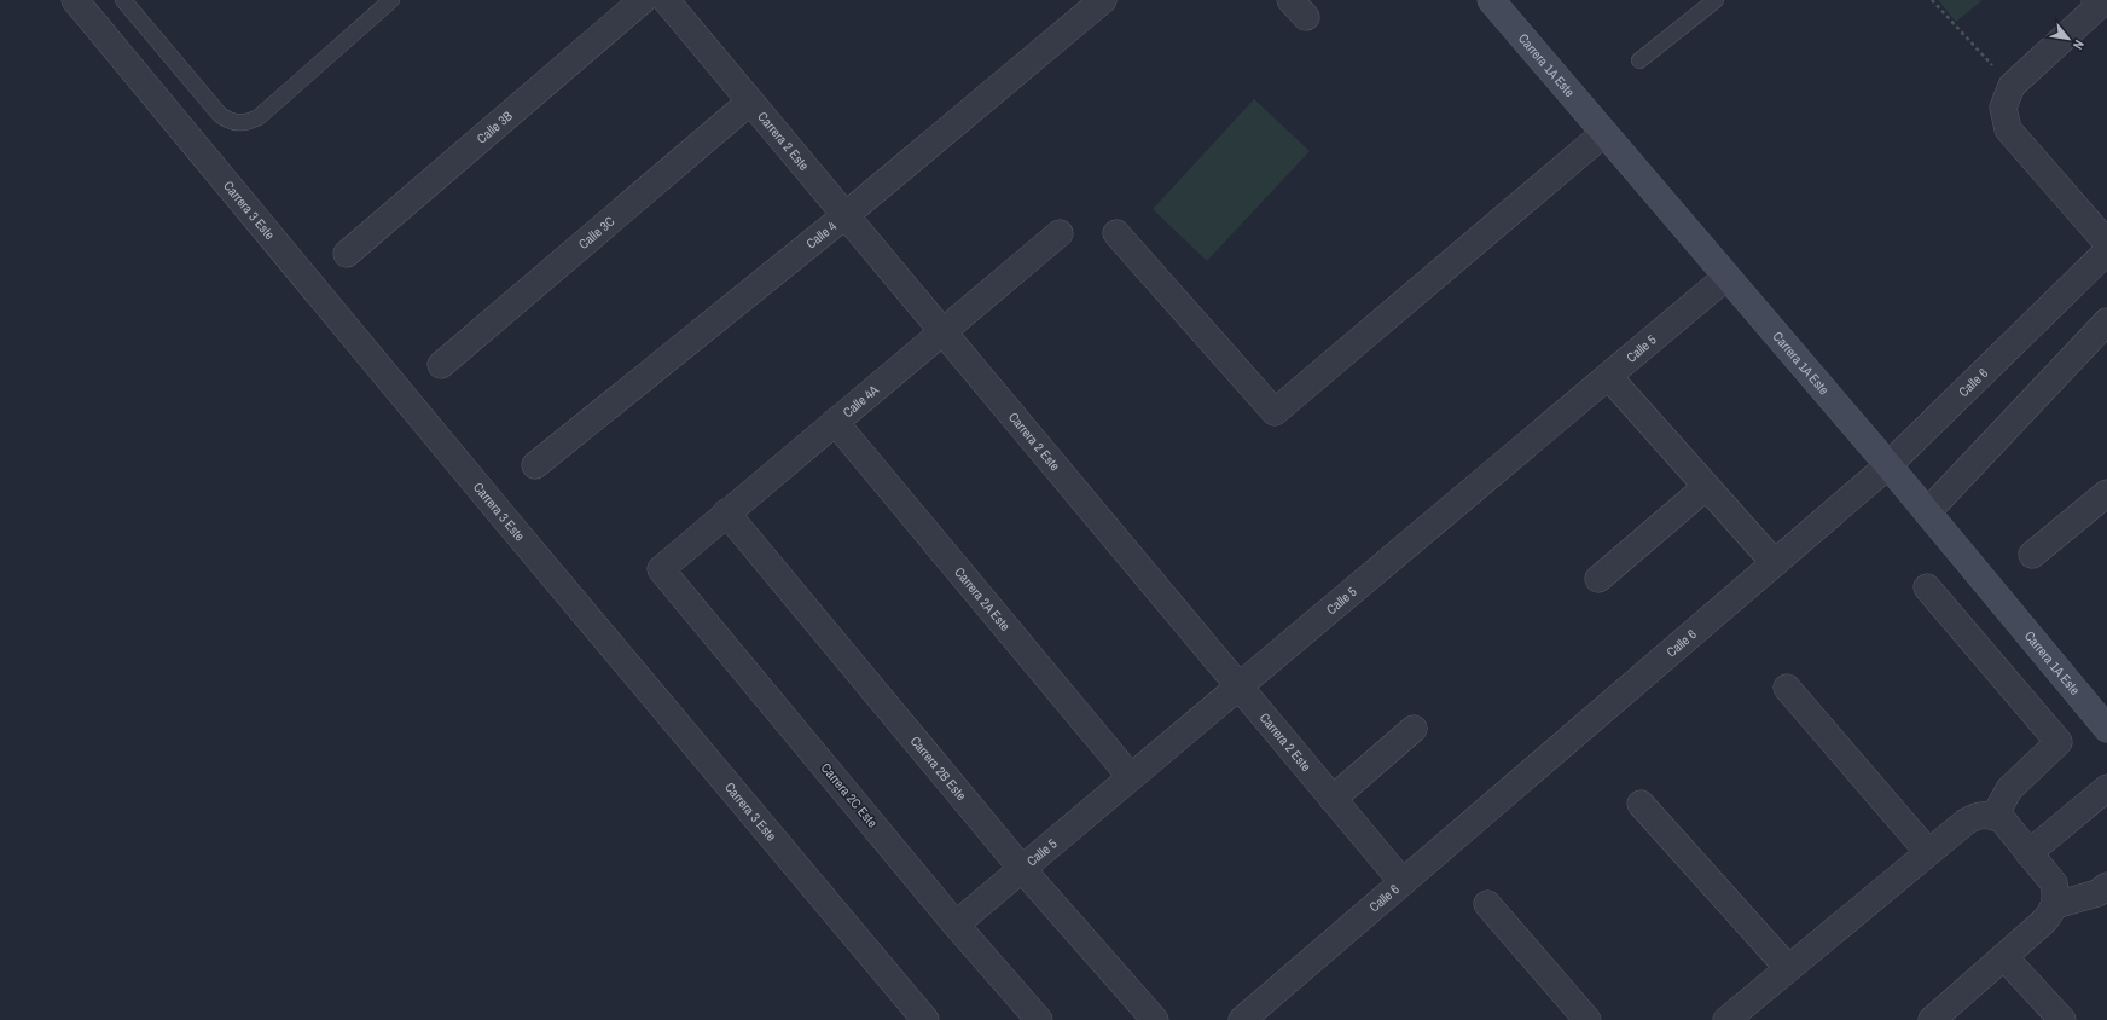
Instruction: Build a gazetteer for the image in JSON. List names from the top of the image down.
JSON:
{
  "streets": {
    "street": [
      "Carrera 1A Este",
      "Calle 3B",
      "Carrera 2 Este",
      "Carrera 3 Este",
      "Calle 3C",
      "Calle 4",
      "Calle 5",
      "Calle 6",
      "Calle 4A",
      "Carrera 2A Este",
      "Carrera 2B Este",
      "Carrera 2C Este"
    ]
  },
  "crossings": [
    ["Carrera 1A Este", "Calle 5"],
    ["Carrera 1A Este", "Calle 6"],
    ["Carrera 2 Este", "Calle 3C"],
    ["Carrera 2 Este", "Calle 4"],
    ["Carrera 2 Este", "Calle 5"],
    ["Carrera 2 Este", "Calle 6"],
    ["Carrera 2 Este", "Calle 4A"],
    ["Calle 5", "Carrera 2A Este"],
    ["Calle 5", "Carrera 2B Este"],
    ["Calle 5", "Carrera 2C Este"],
    ["Calle 4A", "Carrera 2A Este"],
    ["Calle 4A", "Carrera 2B Este"],
    ["Calle 4A", "Carrera 2C Este"]
  ],
  "north": "bottom right"
}
